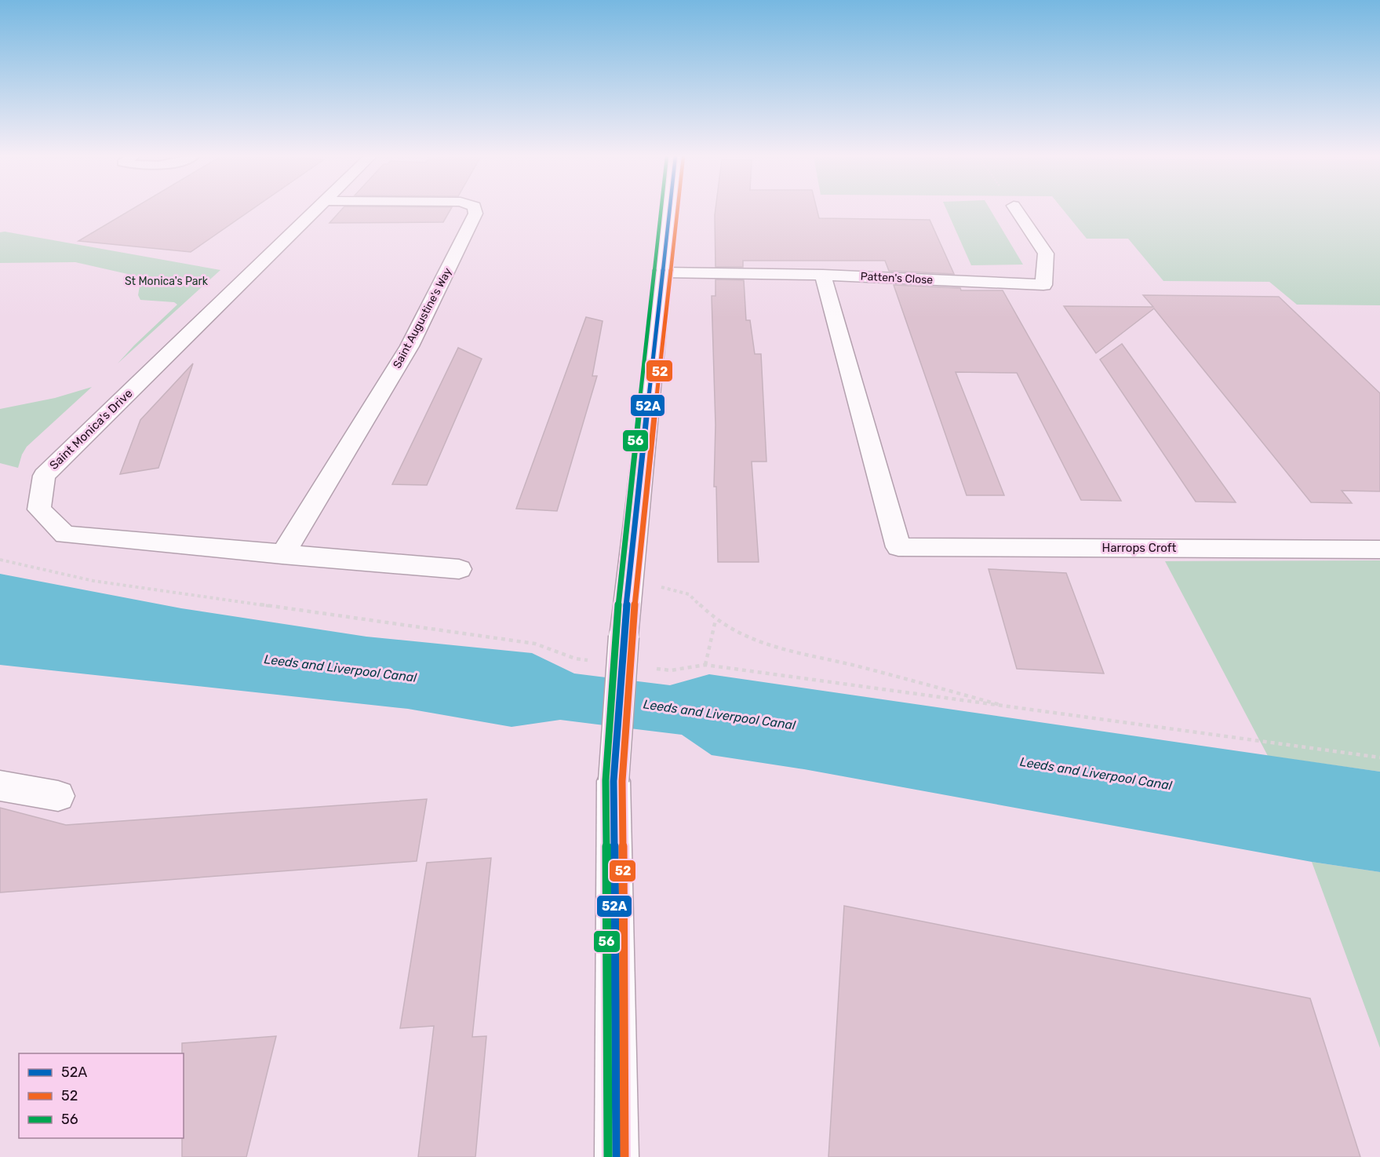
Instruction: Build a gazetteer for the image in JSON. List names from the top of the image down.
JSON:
{
  "streets": {
    "street": [
      "Patten's Close",
      "Saint Augustine's Way",
      "Saint Monica's Drive",
      "Harrops Croft"
    ]
  },
  "crossings": [
    ["Patten's Close", "Harrops Croft"],
    ["Saint Augustine's Way", "Saint Monica's Drive"]
  ],
  "water": ["Leeds and Liverpool Canal"],
  "parks": ["St Monica's Park"],
  "lines": ["transit line 52A", "transit line 52", "transit line 56"],
  "legend": ["52A", "52", "56"]
}
